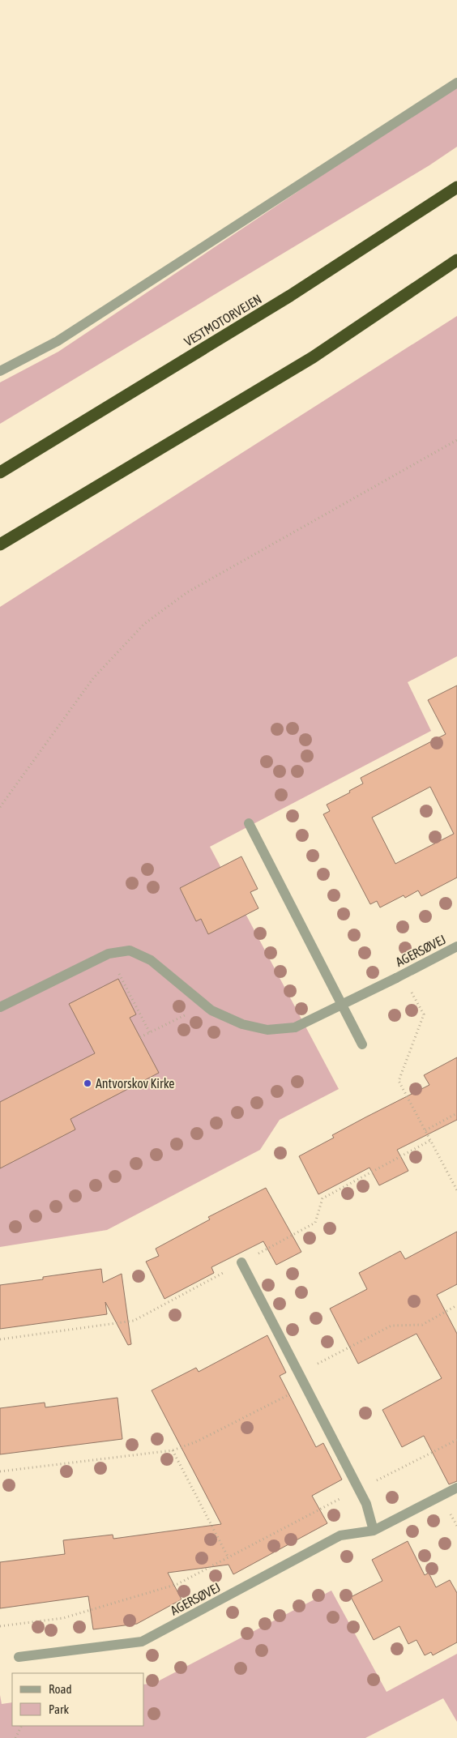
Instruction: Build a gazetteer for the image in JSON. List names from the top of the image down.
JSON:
{
  "streets": {
    "highway": ["VESTMOTORVEJEN"],
    "street": ["AGERSØVEJ"]
  },
  "places": ["Antvorskov Kirke"],
  "legend": ["Road", "Park"]
}
